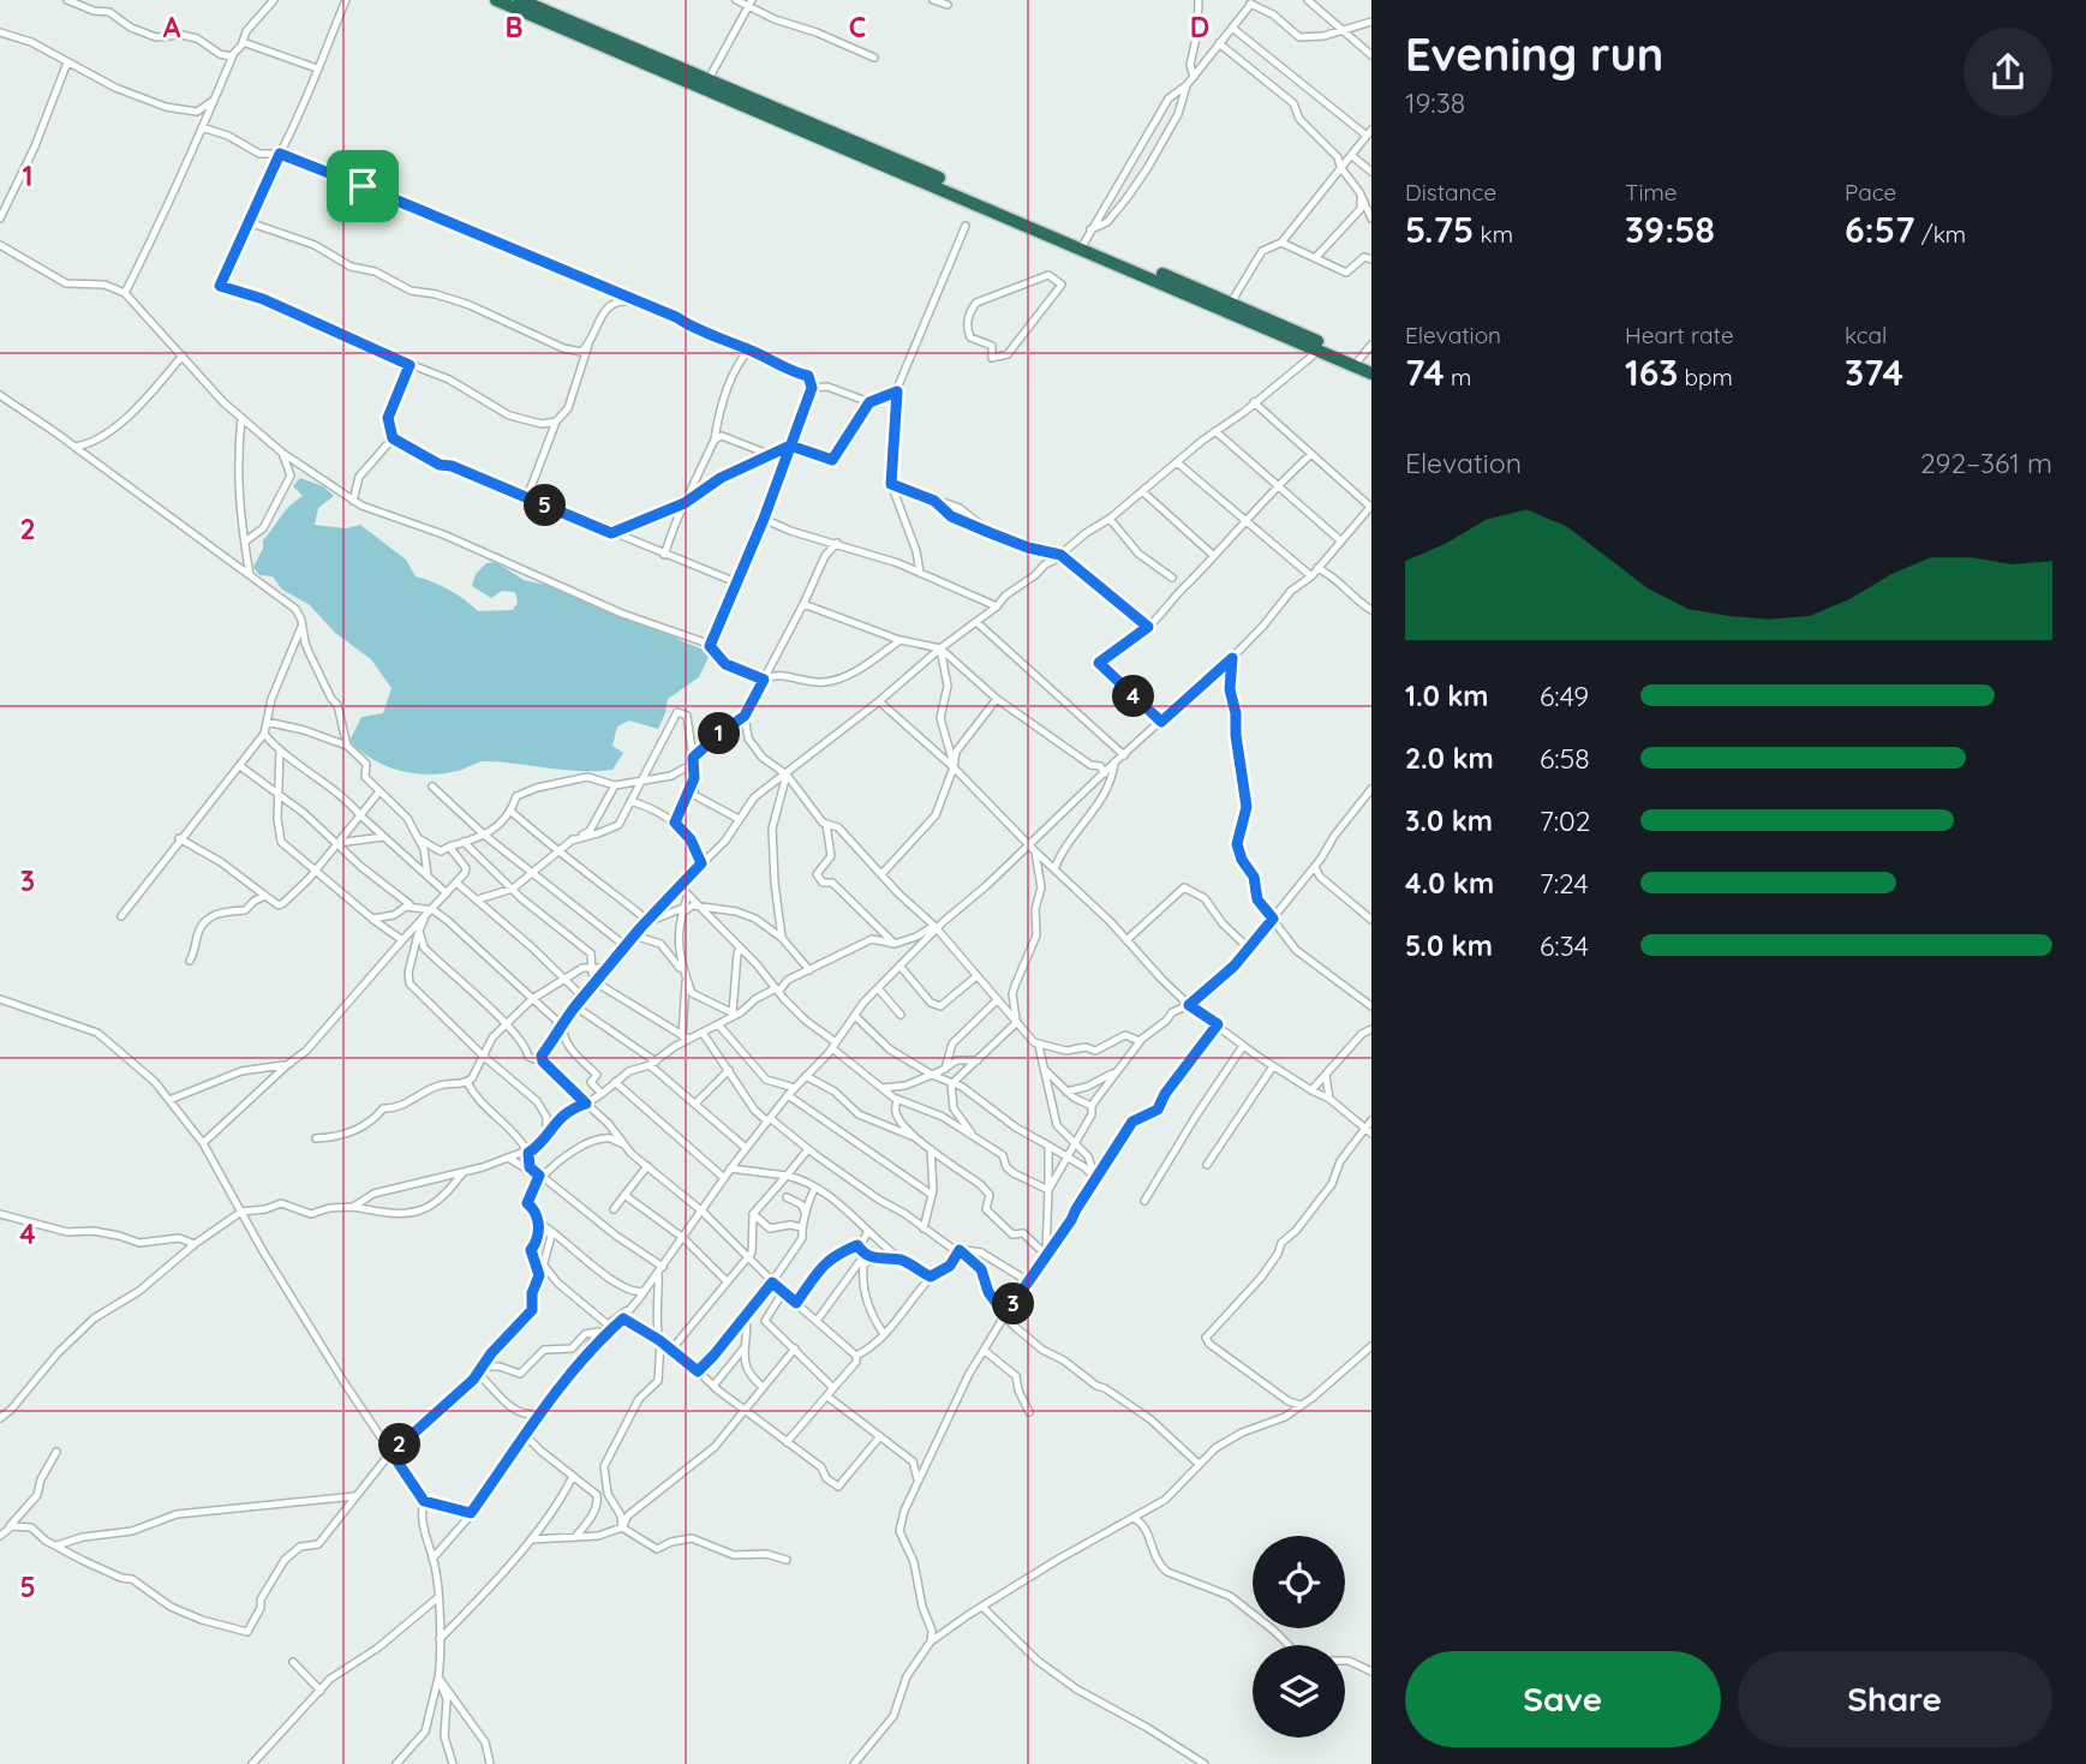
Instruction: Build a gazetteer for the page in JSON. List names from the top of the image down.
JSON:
{
  "page": {
    "heading": ["Evening run", "19:38"],
    "stats": [
      ["Distance", "5.75 km"],
      ["Time", "39:58"],
      ["Pace", "6:57 /km"],
      ["Elevation", "74 m"],
      ["Heart rate", "163 bpm"],
      ["kcal", "374"]
    ],
    "chart": ["Elevation", "292–361 m"],
    "pins": [
      "5",
      "4",
      "1",
      "3",
      "2"
    ],
    "list": [
      {
        "name": "1.0 km",
        "note": "6:49"
      },
      {
        "name": "2.0 km",
        "note": "6:58"
      },
      {
        "name": "3.0 km",
        "note": "7:02"
      },
      {
        "name": "4.0 km",
        "note": "7:24"
      },
      {
        "name": "5.0 km",
        "note": "6:34"
      }
    ],
    "buttons": ["Save", "Share"]
  },
  "grid": {
    "columns": [
      "A",
      "B",
      "C",
      "D"
    ],
    "rows": [
      "1",
      "2",
      "3",
      "4",
      "5"
    ]
  }
}
